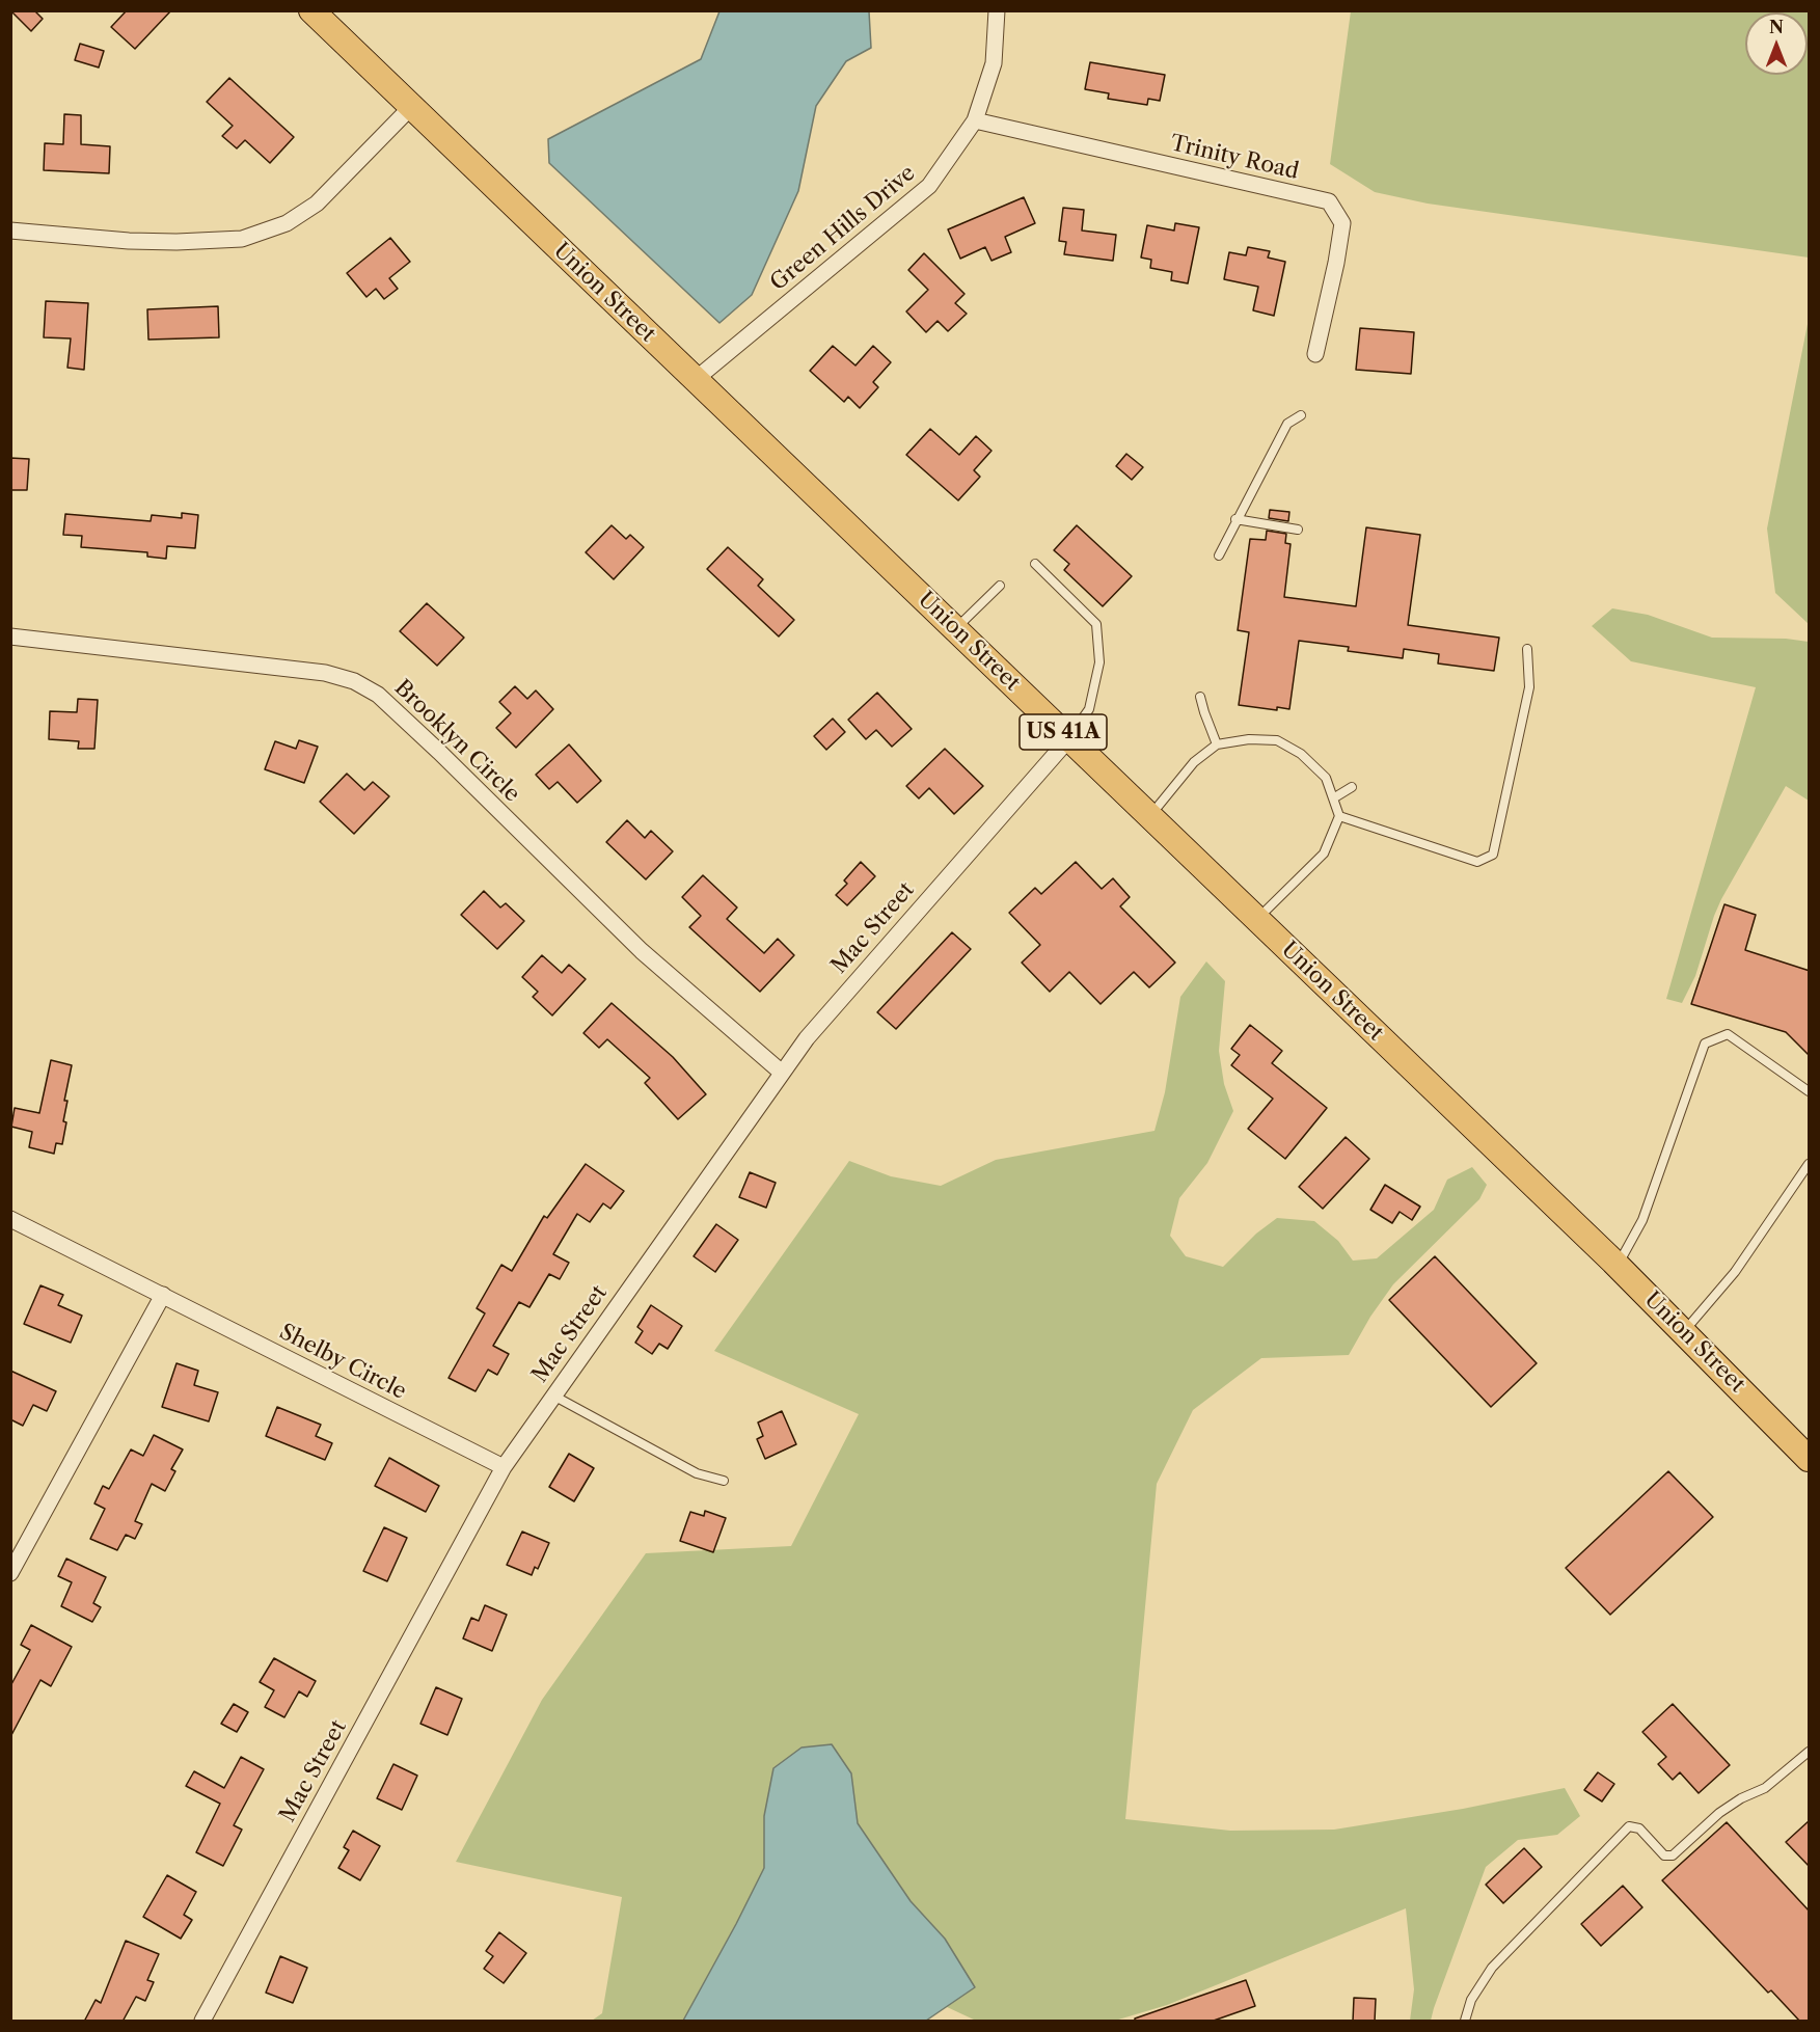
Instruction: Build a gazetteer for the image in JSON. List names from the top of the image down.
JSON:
{
  "streets": {
    "main road": ["Union Street", "US 41A"],
    "street": [
      "Trinity Road",
      "Green Hills Drive",
      "Brooklyn Circle",
      "Mac Street",
      "Shelby Circle"
    ]
  },
  "crossings": [
    ["Trinity Road", "Green Hills Drive"],
    ["Green Hills Drive", "Union Street"],
    ["Union Street", "Mac Street"],
    ["Brooklyn Circle", "Mac Street"],
    ["Mac Street", "Shelby Circle"]
  ],
  "north": "top"
}
